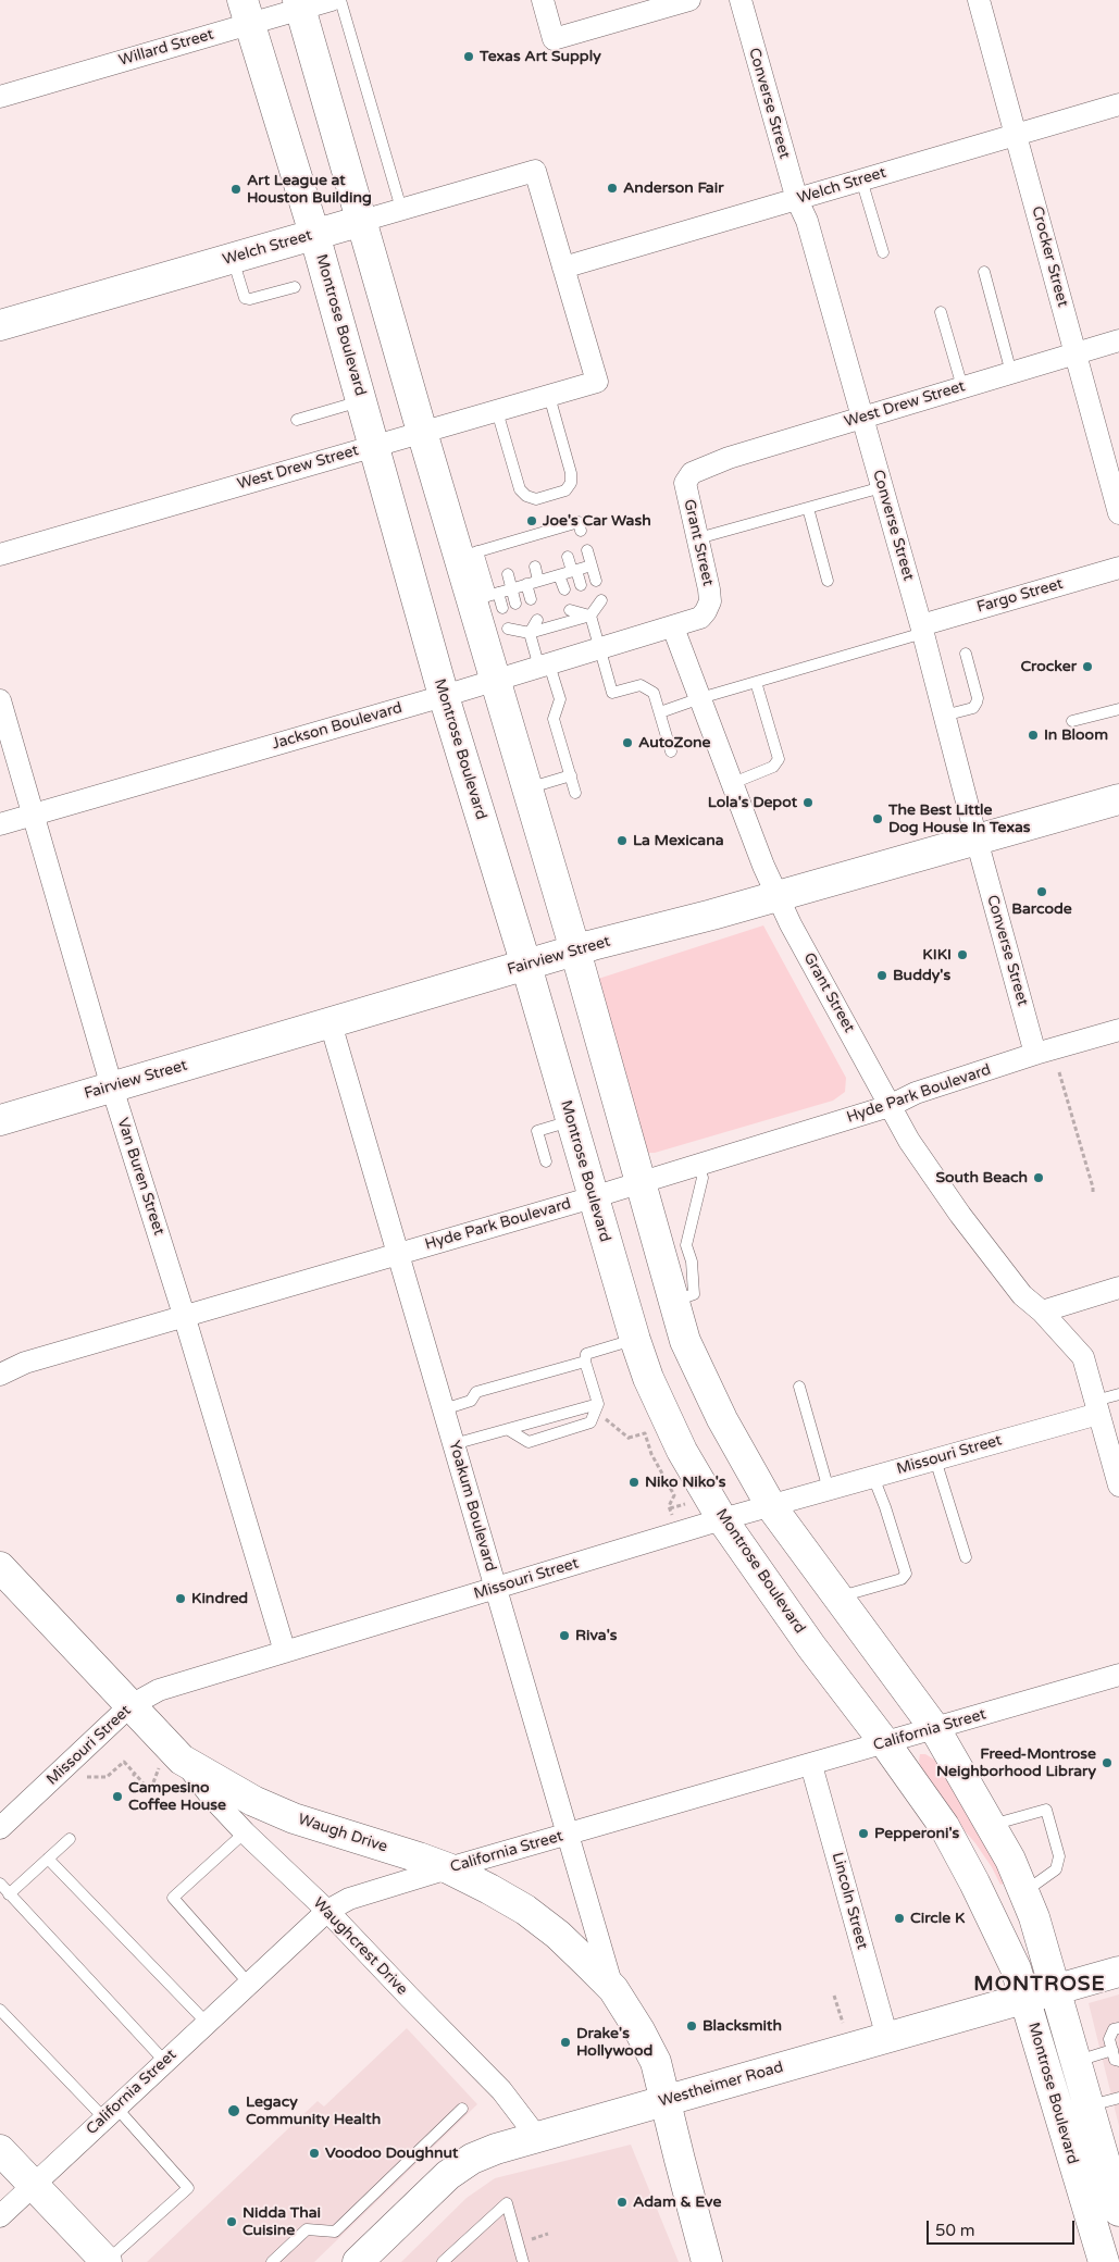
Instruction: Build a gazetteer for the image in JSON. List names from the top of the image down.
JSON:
{
  "streets": {
    "main road": [
      "Welch Street",
      "Montrose Boulevard",
      "Fairview Street",
      "Waugh Drive",
      "Westheimer Road"
    ],
    "street": [
      "Willard Street",
      "Converse Street",
      "Crocker Street",
      "West Drew Street",
      "Grant Street",
      "Fargo Street",
      "Jackson Boulevard",
      "Hyde Park Boulevard",
      "Van Buren Street",
      "Missouri Street",
      "Yoakum Boulevard",
      "California Street",
      "Lincoln Street",
      "Waughcrest Drive"
    ]
  },
  "crossings": [
    ["Willard Street", "Montrose Boulevard"],
    ["Converse Street", "Welch Street"],
    ["Converse Street", "West Drew Street"],
    ["Converse Street", "Fargo Street"],
    ["Converse Street", "Fairview Street"],
    ["Converse Street", "Hyde Park Boulevard"],
    ["Welch Street", "Crocker Street"],
    ["Welch Street", "Montrose Boulevard"],
    ["Welch Street", "West Drew Street"],
    ["Crocker Street", "West Drew Street"],
    ["Montrose Boulevard", "West Drew Street"],
    ["Montrose Boulevard", "Jackson Boulevard"],
    ["Montrose Boulevard", "Fairview Street"],
    ["Montrose Boulevard", "Hyde Park Boulevard"],
    ["Montrose Boulevard", "Missouri Street"],
    ["Montrose Boulevard", "California Street"],
    ["Montrose Boulevard", "Westheimer Road"],
    ["West Drew Street", "Grant Street"],
    ["Grant Street", "Jackson Boulevard"],
    ["Grant Street", "Fairview Street"],
    ["Grant Street", "Hyde Park Boulevard"],
    ["Grant Street", "Missouri Street"],
    ["Jackson Boulevard", "Van Buren Street"],
    ["Fairview Street", "Van Buren Street"],
    ["Fairview Street", "Yoakum Boulevard"],
    ["Hyde Park Boulevard", "Van Buren Street"],
    ["Hyde Park Boulevard", "Yoakum Boulevard"],
    ["Van Buren Street", "Missouri Street"],
    ["Missouri Street", "Yoakum Boulevard"],
    ["Missouri Street", "Waugh Drive"],
    ["Yoakum Boulevard", "California Street"],
    ["Yoakum Boulevard", "Waugh Drive"],
    ["California Street", "Waugh Drive"],
    ["California Street", "Lincoln Street"],
    ["California Street", "Waughcrest Drive"],
    ["Waugh Drive", "Waughcrest Drive"],
    ["Waugh Drive", "Westheimer Road"],
    ["Lincoln Street", "Westheimer Road"],
    ["Waughcrest Drive", "Westheimer Road"]
  ],
  "districts": ["MONTROSE"],
  "places": [
    "Texas Art Supply",
    "Anderson Fair",
    "Art League at Houston Building",
    "Joe's Car Wash",
    "Crocker",
    "In Bloom",
    "AutoZone",
    "Lola's Depot",
    "The Best Little Dog House In Texas",
    "La Mexicana",
    "Barcode",
    "KIKI",
    "Buddy's",
    "South Beach",
    "Niko Niko's",
    "Kindred",
    "Riva's",
    "Freed-Montrose Neighborhood Library",
    "Campesino Coffee House",
    "Pepperoni's",
    "Circle K",
    "Blacksmith",
    "Drake's Hollywood",
    "Legacy Community Health",
    "Voodoo Doughnut",
    "Adam & Eve",
    "Nidda Thai Cuisine"
  ],
  "scale_bar": "50 m"
}
